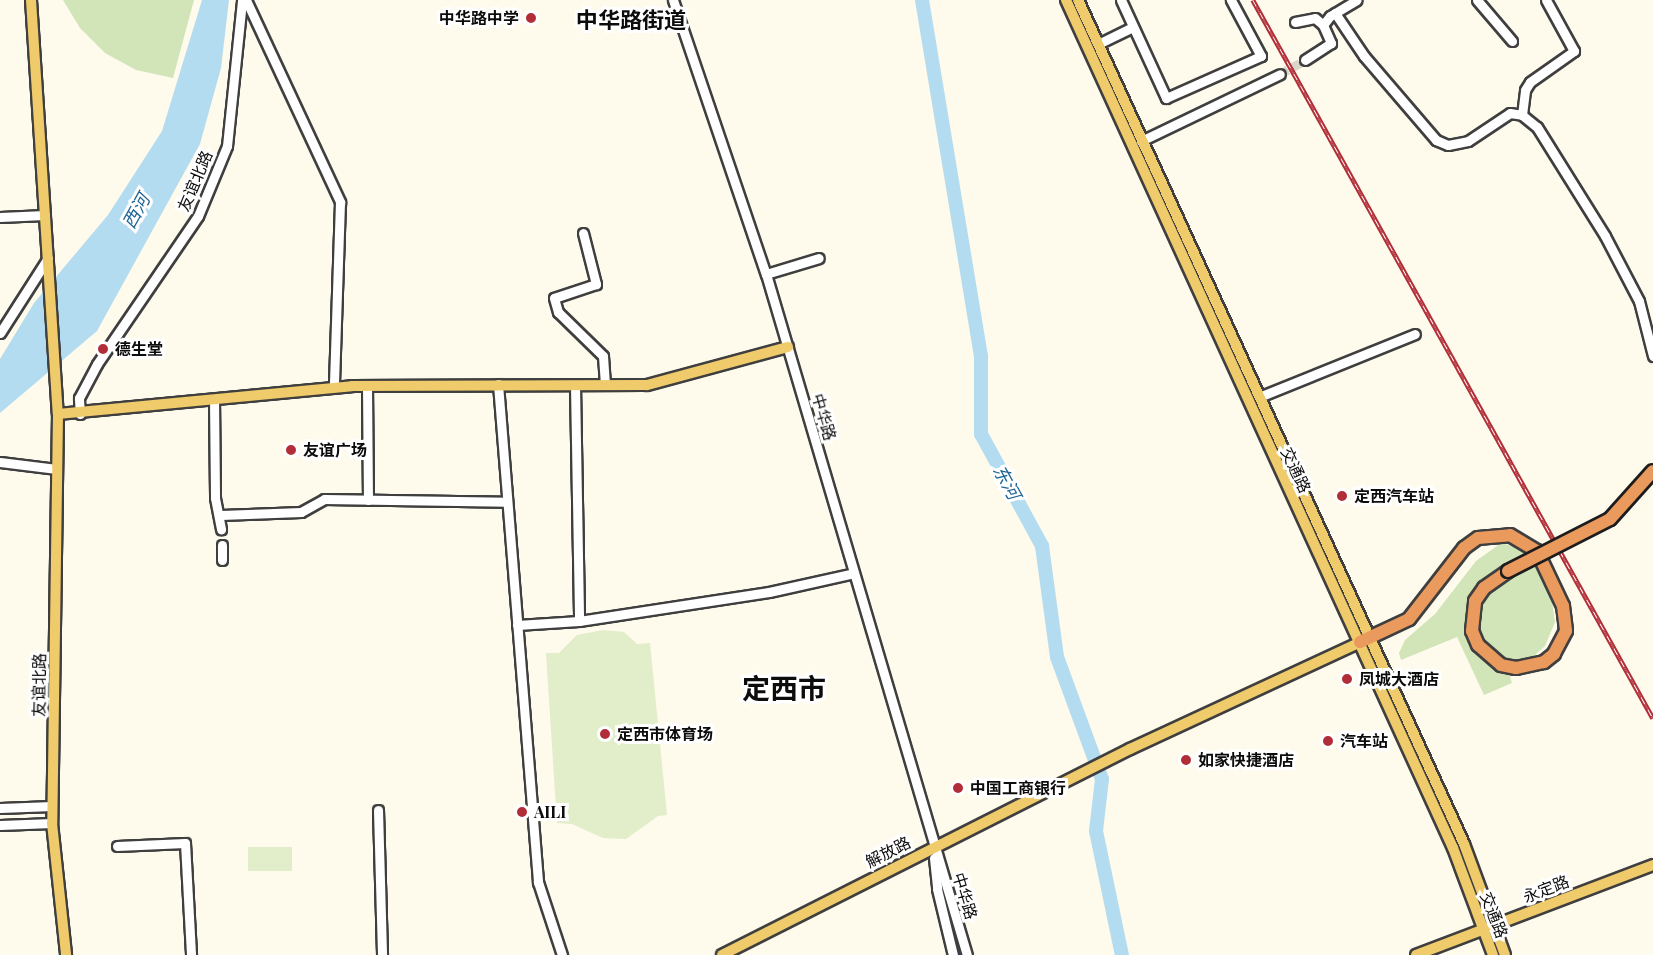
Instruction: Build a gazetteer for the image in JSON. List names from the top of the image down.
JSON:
{
  "streets": {
    "main road": [
      "友谊北路",
      "交通路",
      "解放路",
      "永定路"
    ],
    "street": ["中华路"]
  },
  "crossings": [
    ["中华路", "解放路"],
    ["交通路", "解放路"],
    ["交通路", "永定路"]
  ],
  "districts": ["中华路街道", "定西市"],
  "water": ["西河", "东河"],
  "places": [
    "中华路中学",
    "德生堂",
    "友谊广场",
    "定西汽车站",
    "凤城大酒店",
    "定西市体育场",
    "汽车站",
    "如家快捷酒店",
    "中国工商银行",
    "AILI"
  ]
}
